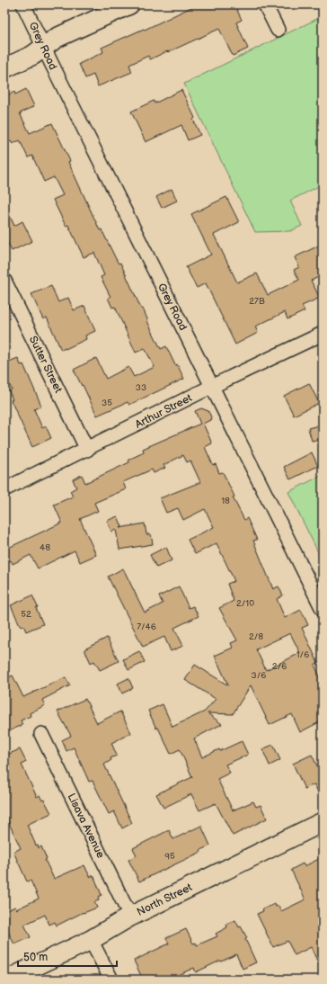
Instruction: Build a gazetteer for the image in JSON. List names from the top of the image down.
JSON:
{
  "streets": {
    "street": [
      "Grey Road",
      "Sutter Street",
      "Arthur Street",
      "Lisava Avenue",
      "North Street"
    ]
  },
  "crossings": [
    ["Grey Road", "Arthur Street"],
    ["Sutter Street", "Arthur Street"],
    ["Lisava Avenue", "North Street"]
  ],
  "house_numbers": [
    "27B",
    "33",
    "35",
    "18",
    "48",
    "2/10",
    "52",
    "7/46",
    "2/8",
    "1/6",
    "2/6",
    "3/6",
    "95"
  ],
  "scale_bar": "50 m"
}
